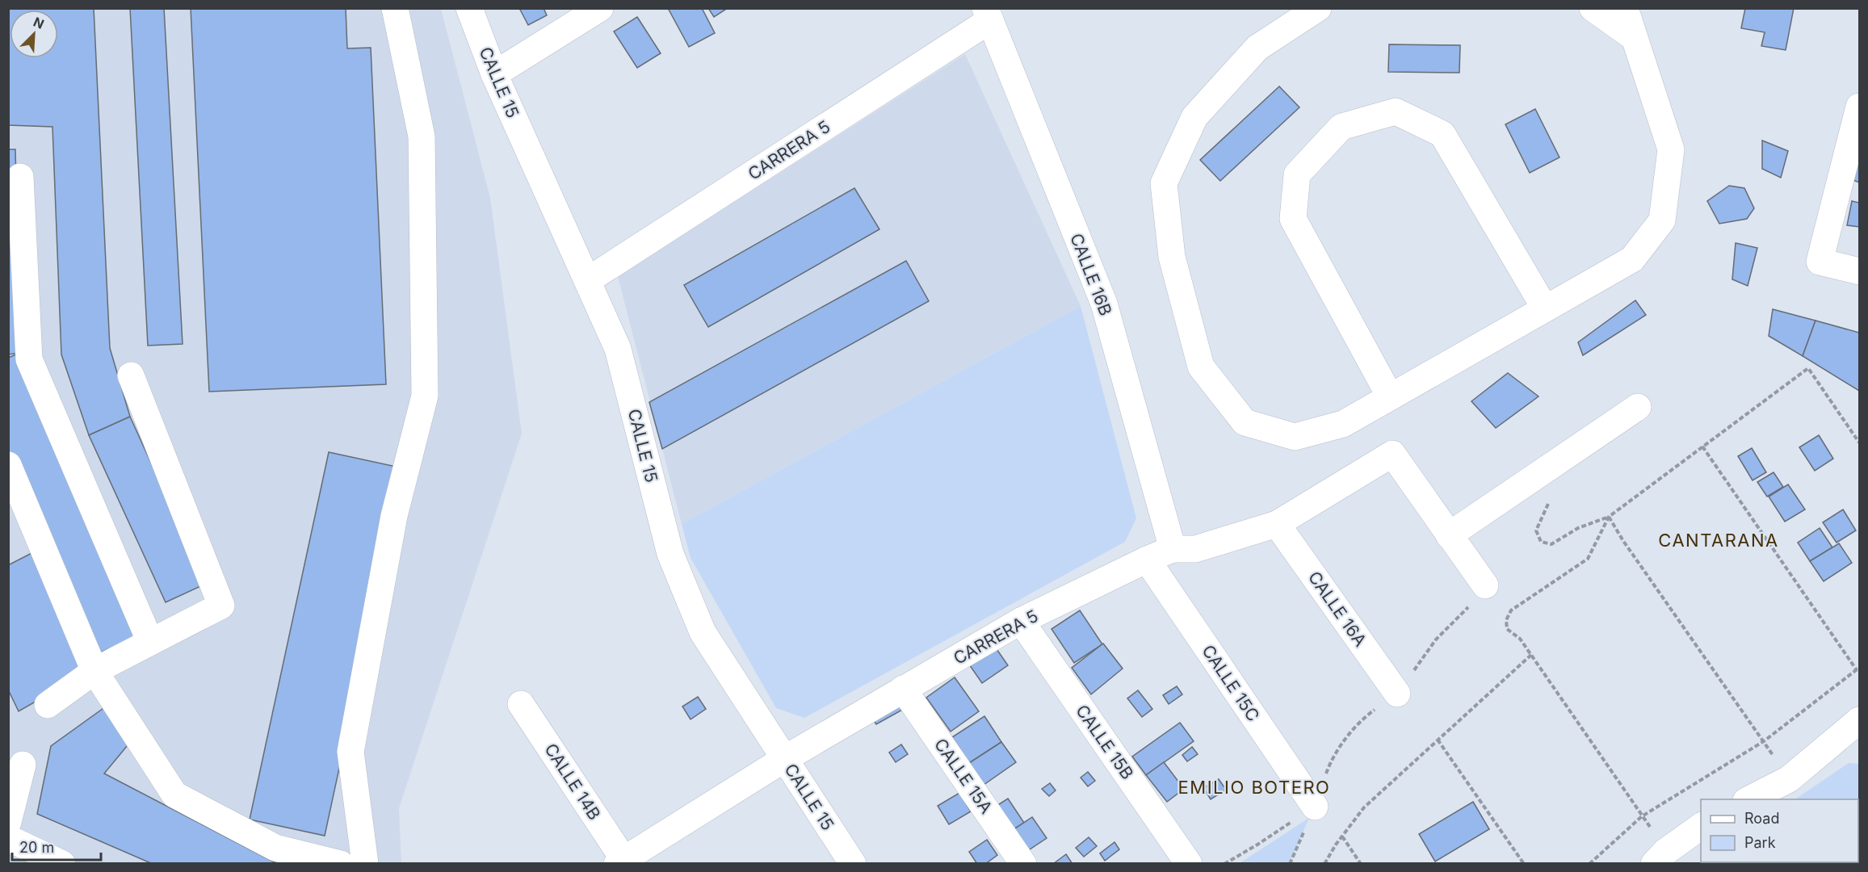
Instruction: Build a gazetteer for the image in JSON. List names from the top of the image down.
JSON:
{
  "streets": {
    "street": [
      "CALLE 15",
      "CARRERA 5",
      "CALLE 16B",
      "CALLE 16A",
      "CALLE 15C",
      "CALLE 15B",
      "CALLE 15A",
      "CALLE 14B"
    ]
  },
  "crossings": [
    ["CALLE 15", "CARRERA 5"],
    ["CARRERA 5", "CALLE 16B"],
    ["CARRERA 5", "CALLE 16A"],
    ["CARRERA 5", "CALLE 15C"],
    ["CARRERA 5", "CALLE 15B"],
    ["CARRERA 5", "CALLE 15A"],
    ["CARRERA 5", "CALLE 14B"]
  ],
  "districts": ["CANTARANA", "EMILIO BOTERO"],
  "legend": ["Road", "Park"],
  "scale_bar": "20 m",
  "north": "top right"
}
